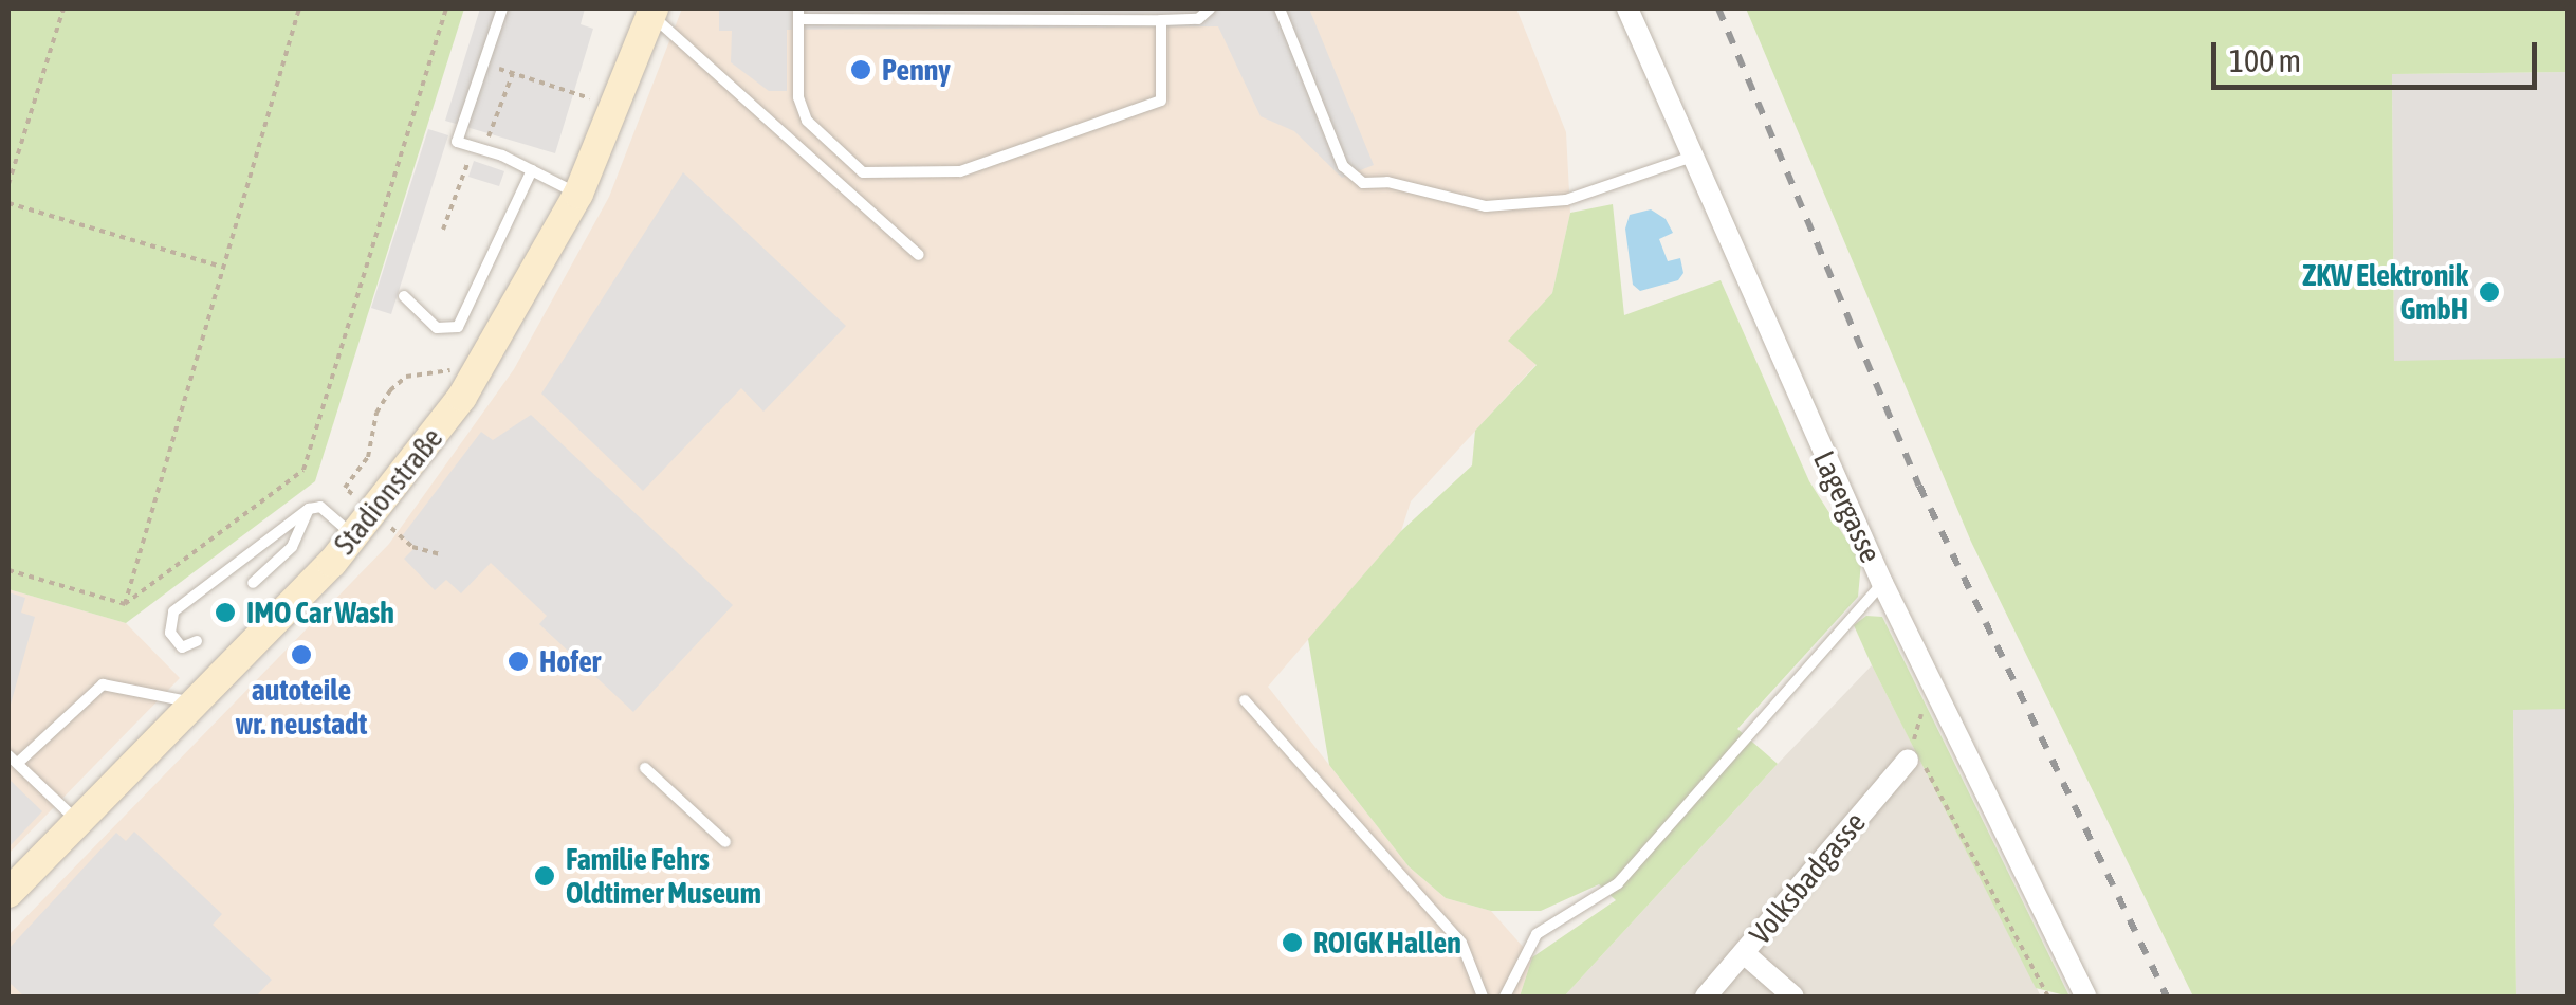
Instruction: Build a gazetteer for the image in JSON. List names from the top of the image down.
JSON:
{
  "streets": {
    "street": ["Stadionstraße", "Lagergasse", "Volksbadgasse"]
  },
  "places": [
    "Penny",
    "ZKW Elektronik GmbH",
    "IMO Car Wash",
    "autoteile wr. neustadt",
    "Hofer",
    "Familie Fehrs Oldtimer Museum",
    "ROIGK Hallen"
  ],
  "scale_bar": "100 m"
}
